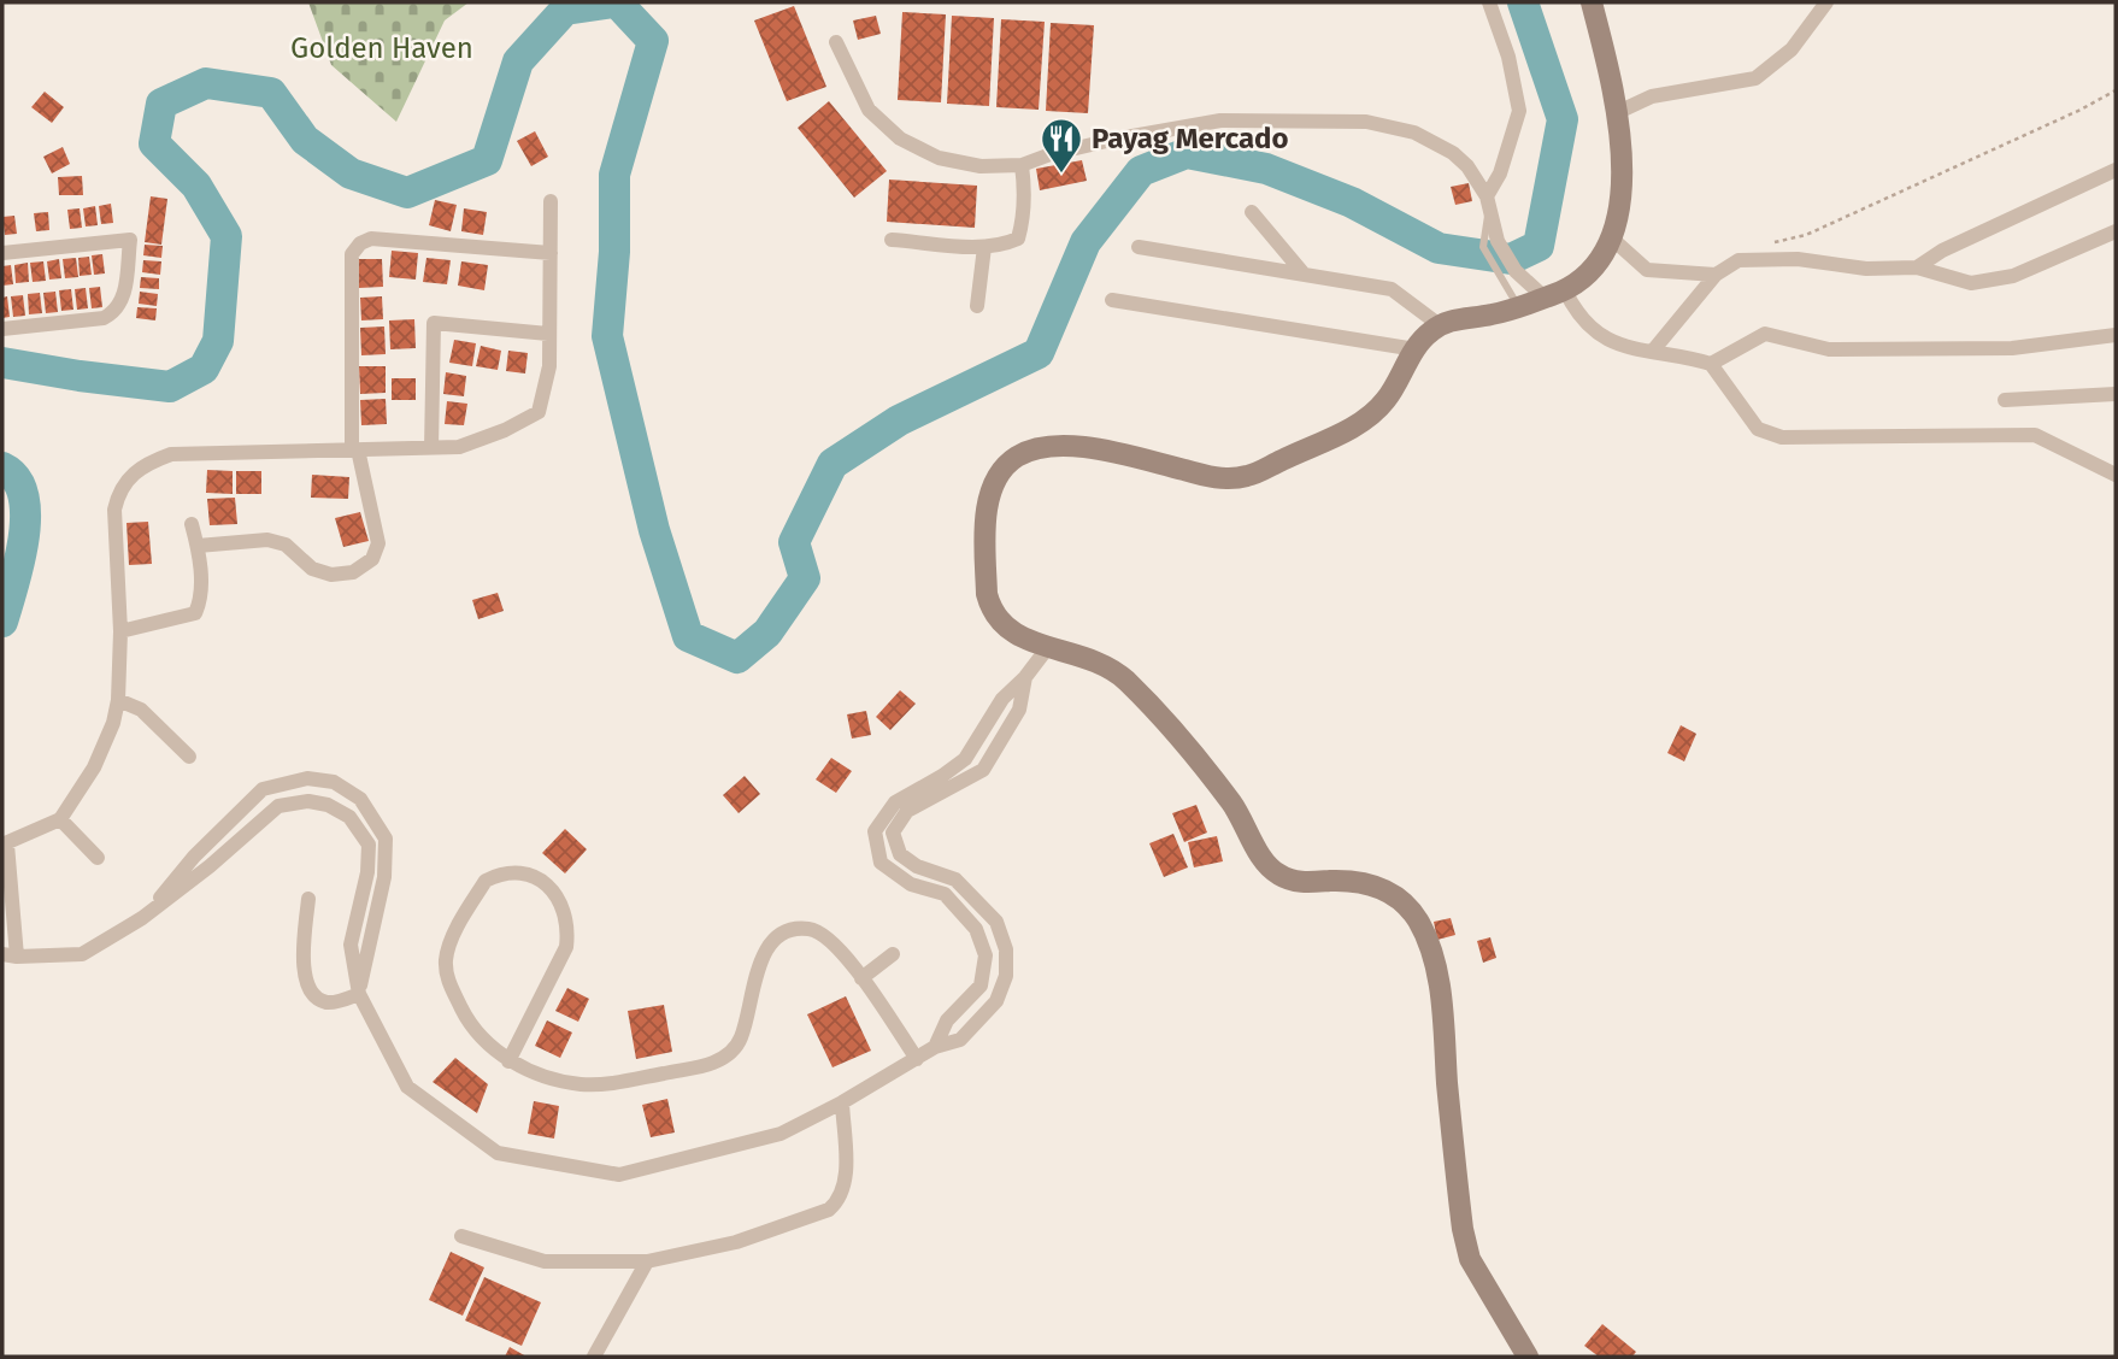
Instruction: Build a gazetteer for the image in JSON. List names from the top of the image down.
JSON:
{
  "parks": ["Golden Haven"],
  "places": {
    "restaurant": ["Payag Mercado"]
  }
}
